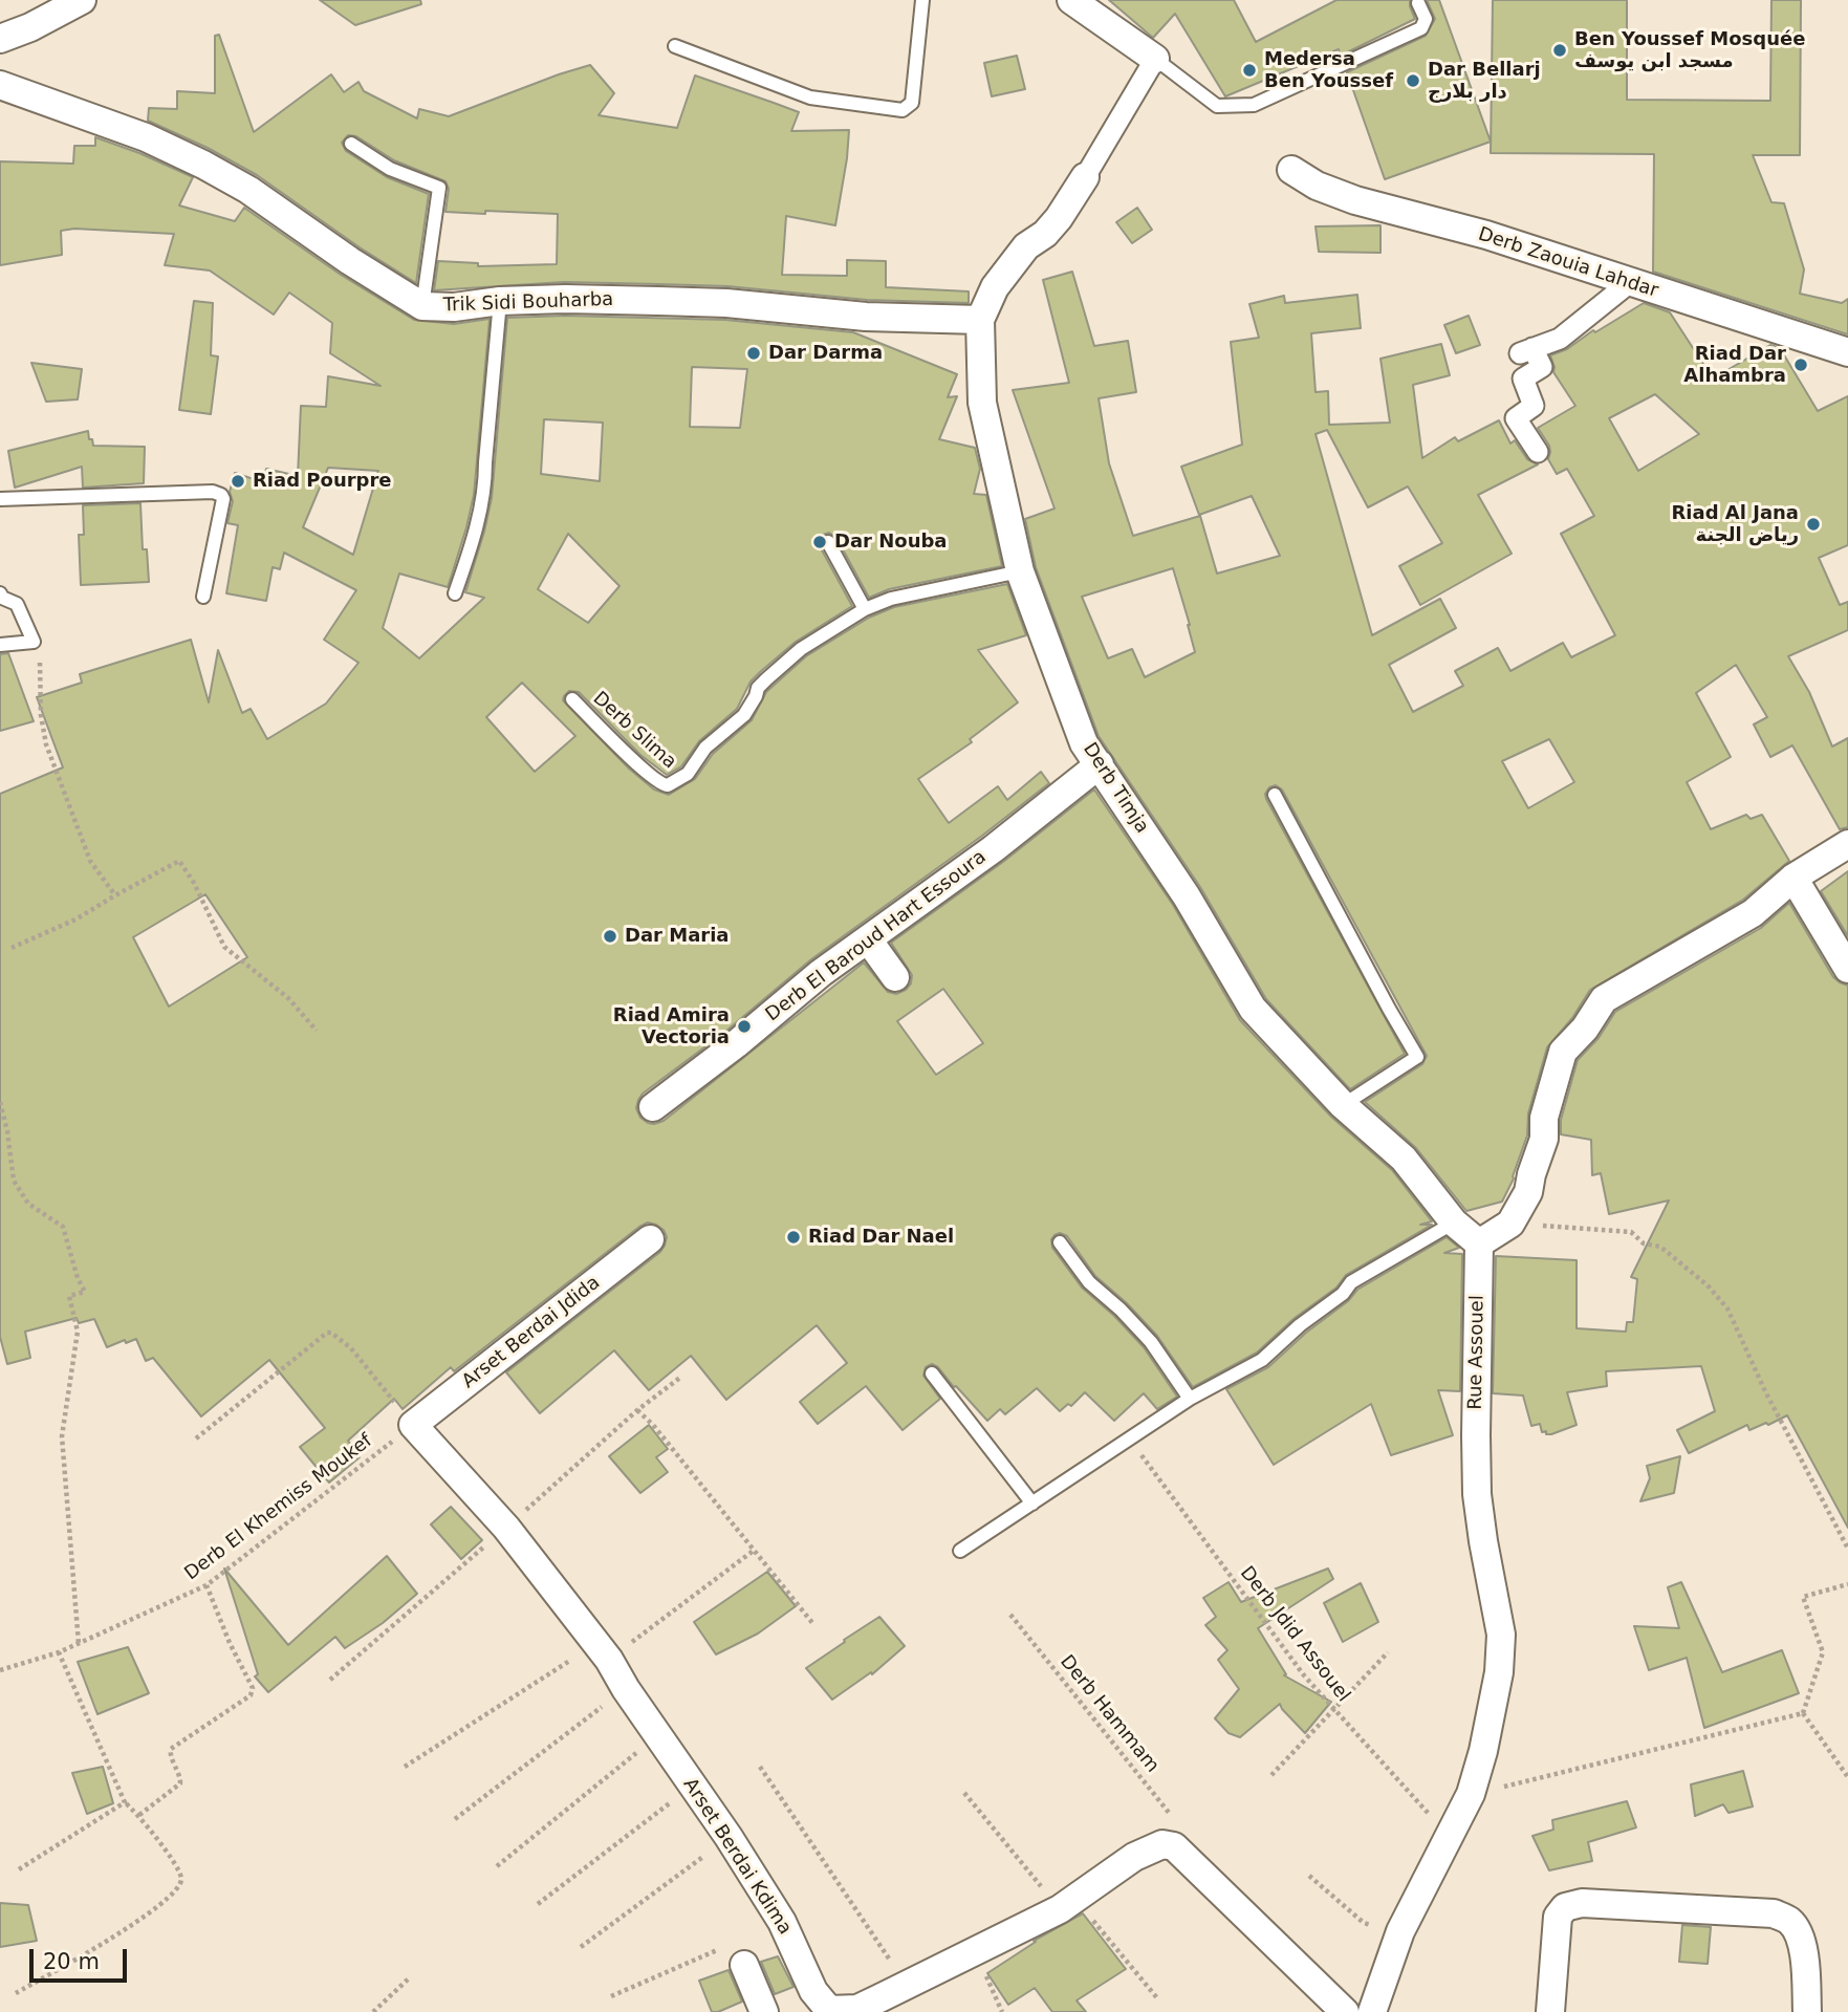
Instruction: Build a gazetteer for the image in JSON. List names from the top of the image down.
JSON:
{
  "streets": {
    "street": [
      "Derb Zaouia Lahdar",
      "Trik Sidi Bouharba",
      "Derb Timja",
      "Derb El Baroud Hart Essoura",
      "Arset Berdai Jdida",
      "Rue Assouel",
      "Arset Berdai Kdima"
    ],
    "lane": ["Derb Slima"],
    "path": ["Derb El Khemiss Moukef", "Derb Jdid Assouel", "Derb Hammam"]
  },
  "crossings": [
    ["Trik Sidi Bouharba", "Derb Timja"],
    ["Derb Slima", "Derb Timja"],
    ["Derb Timja", "Derb El Baroud Hart Essoura"],
    ["Derb Timja", "Rue Assouel"],
    ["Arset Berdai Jdida", "Derb El Khemiss Moukef"],
    ["Arset Berdai Jdida", "Arset Berdai Kdima"],
    ["Rue Assouel", "Derb Jdid Assouel"],
    ["Derb El Khemiss Moukef", "Arset Berdai Kdima"]
  ],
  "places": [
    "Ben Youssef Mosquée مسجد ابن يوسف",
    "Medersa Ben Youssef",
    "Dar Bellarj دار بلارج",
    "Dar Darma",
    "Riad Dar Alhambra",
    "Riad Pourpre",
    "Riad Al Jana رياض الجنة",
    "Dar Nouba",
    "Dar Maria",
    "Riad Amira Vectoria",
    "Riad Dar Nael"
  ],
  "scale_bar": "20 m"
}
